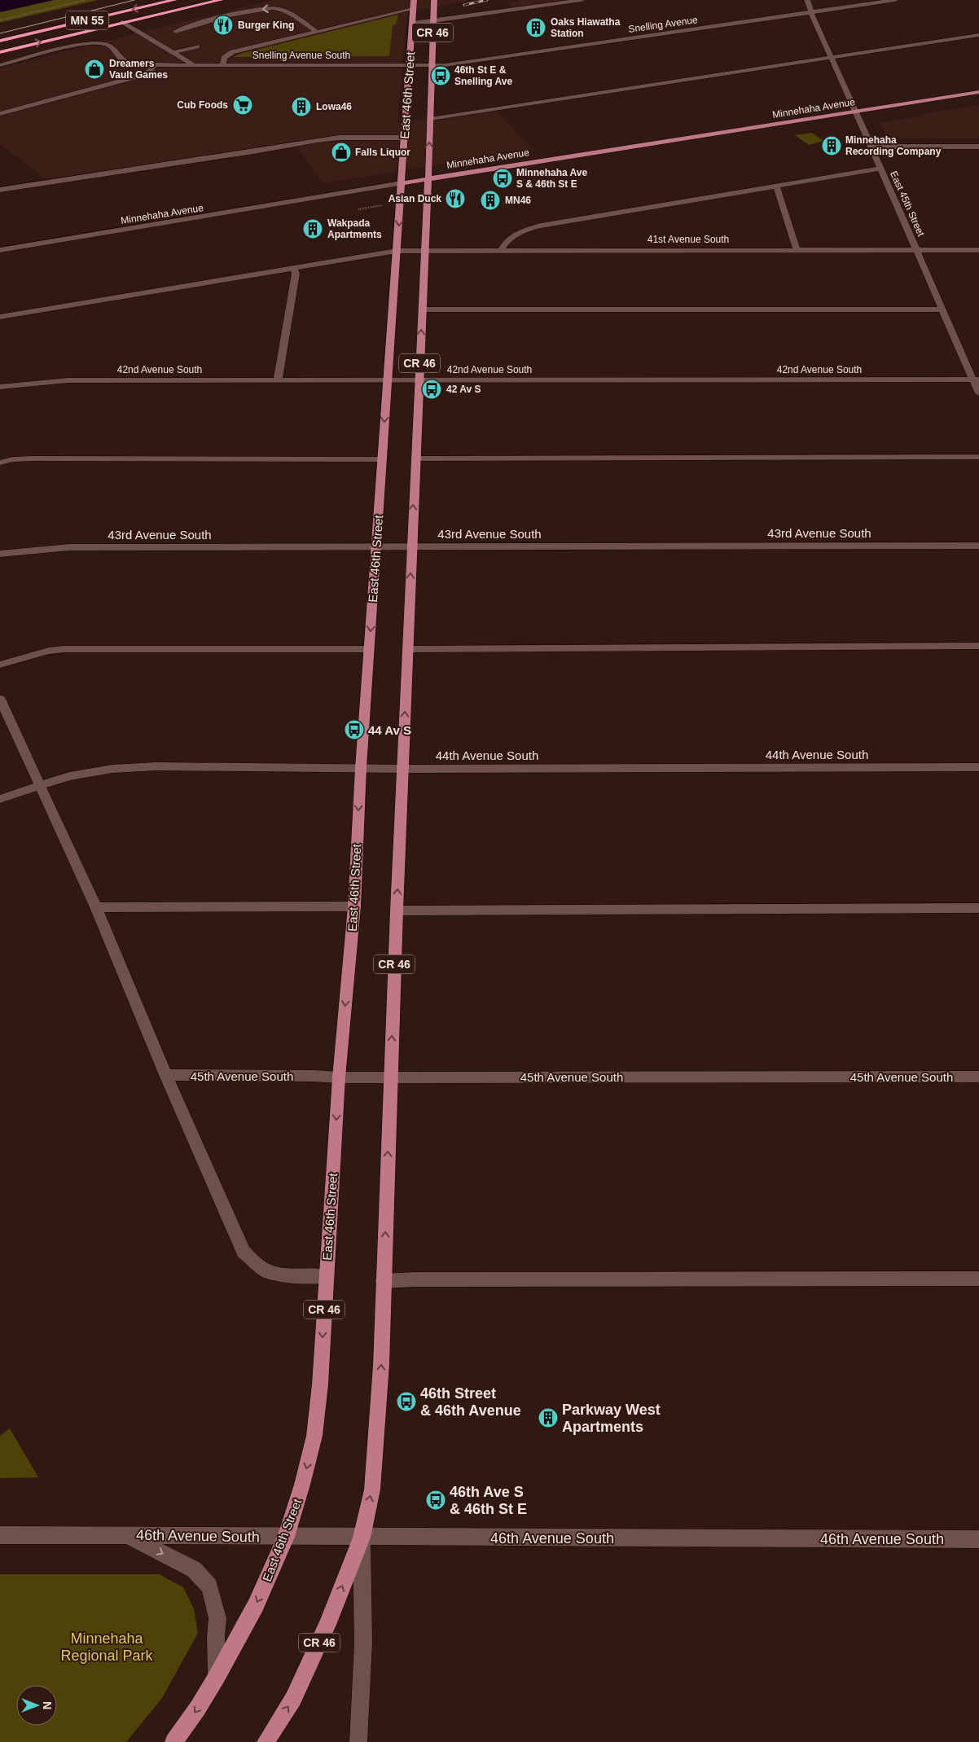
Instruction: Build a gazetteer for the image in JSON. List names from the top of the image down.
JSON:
{
  "streets": {
    "highway": ["MN 55"],
    "main road": ["CR 46", "East 46th Street", "Minnehaha Avenue"],
    "street": [
      "Snelling Avenue",
      "Snelling Avenue South",
      "East 45th Street",
      "41st Avenue South",
      "42nd Avenue South",
      "43rd Avenue South",
      "44th Avenue South",
      "45th Avenue South",
      "46th Avenue South"
    ]
  },
  "crossings": [
    ["Snelling Avenue", "Snelling Avenue South"],
    ["Snelling Avenue", "East 46th Street"],
    ["Snelling Avenue", "East 45th Street"],
    ["Snelling Avenue South", "East 46th Street"],
    ["East 46th Street", "Minnehaha Avenue"],
    ["East 46th Street", "41st Avenue South"],
    ["East 46th Street", "42nd Avenue South"],
    ["East 46th Street", "43rd Avenue South"],
    ["East 46th Street", "44th Avenue South"],
    ["East 46th Street", "45th Avenue South"],
    ["East 46th Street", "46th Avenue South"],
    ["Minnehaha Avenue", "East 45th Street"],
    ["East 45th Street", "41st Avenue South"],
    ["East 45th Street", "42nd Avenue South"]
  ],
  "parks": ["Minnehaha Regional Park"],
  "places": {
    "restaurant": ["Burger King", "Asian Duck"],
    "building": [
      "Oaks Hiawatha Station",
      "Lowa46",
      "Minnehaha Recording Company",
      "MN46",
      "Wakpada Apartments",
      "Parkway West Apartments"
    ],
    "shop": ["Dreamers Vault Games", "Falls Liquor"],
    "bus stop": [
      "46th St E & Snelling Ave",
      "Minnehaha Ave S & 46th St E",
      "42 Av S",
      "44 Av S",
      "46th Street & 46th Avenue",
      "46th Ave S & 46th St E"
    ],
    "supermarket": ["Cub Foods"]
  },
  "north": "right"
}
